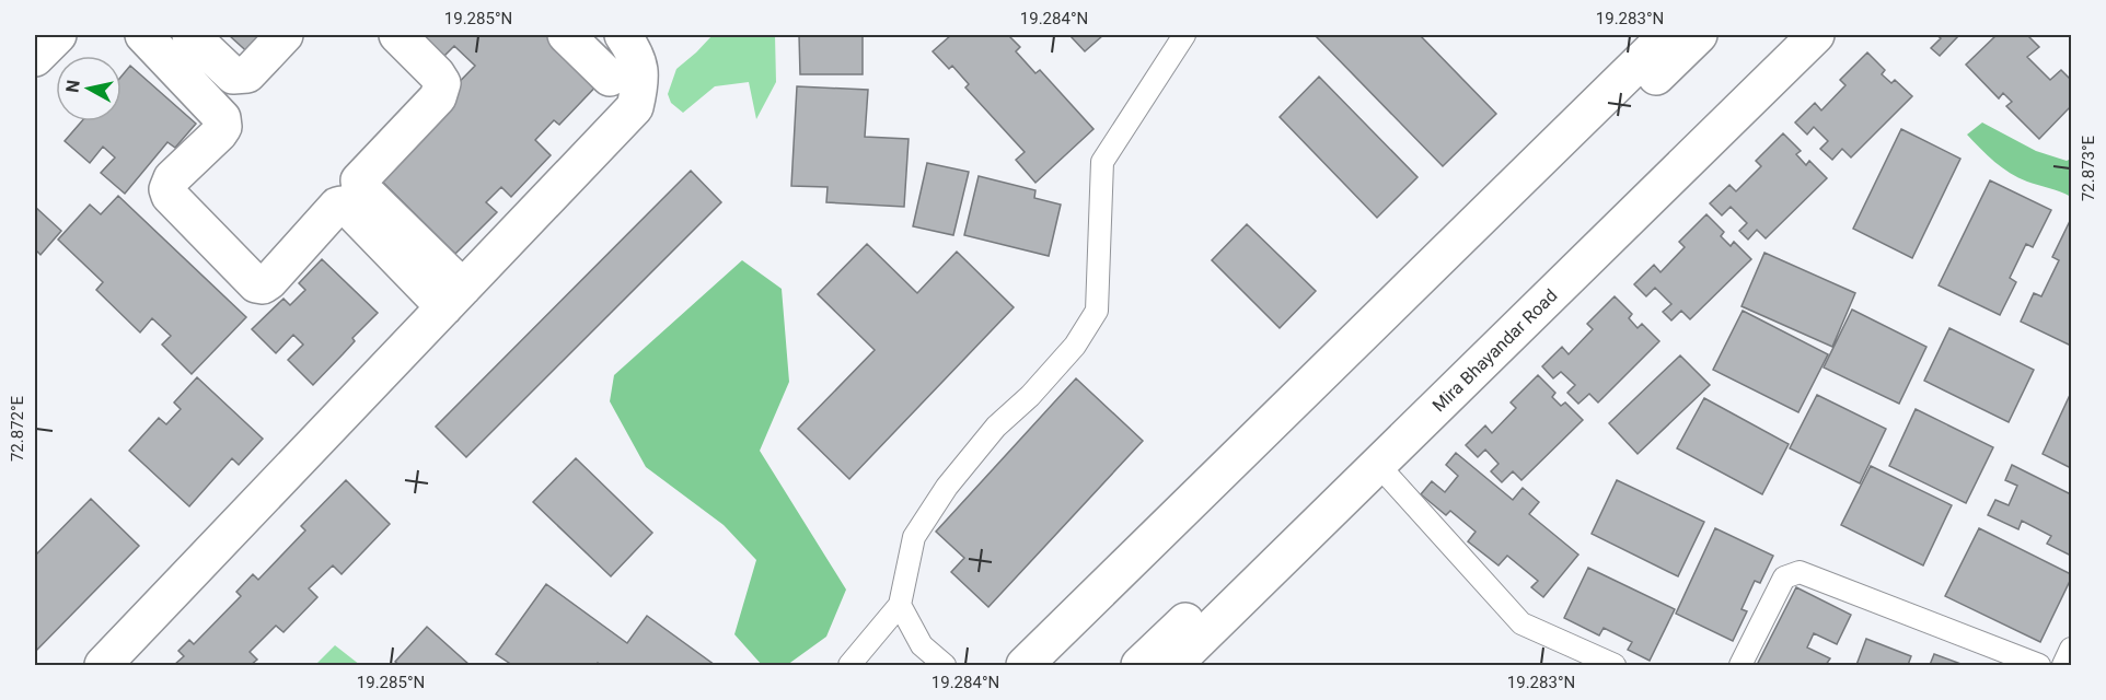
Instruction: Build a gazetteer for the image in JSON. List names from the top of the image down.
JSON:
{
  "streets": {
    "main road": ["Mira Bhayandar Road"]
  },
  "north": "left",
  "coordinates": [
    "19.285°N",
    "19.284°N",
    "19.283°N",
    "72.873°E",
    "72.872°E"
  ]
}
